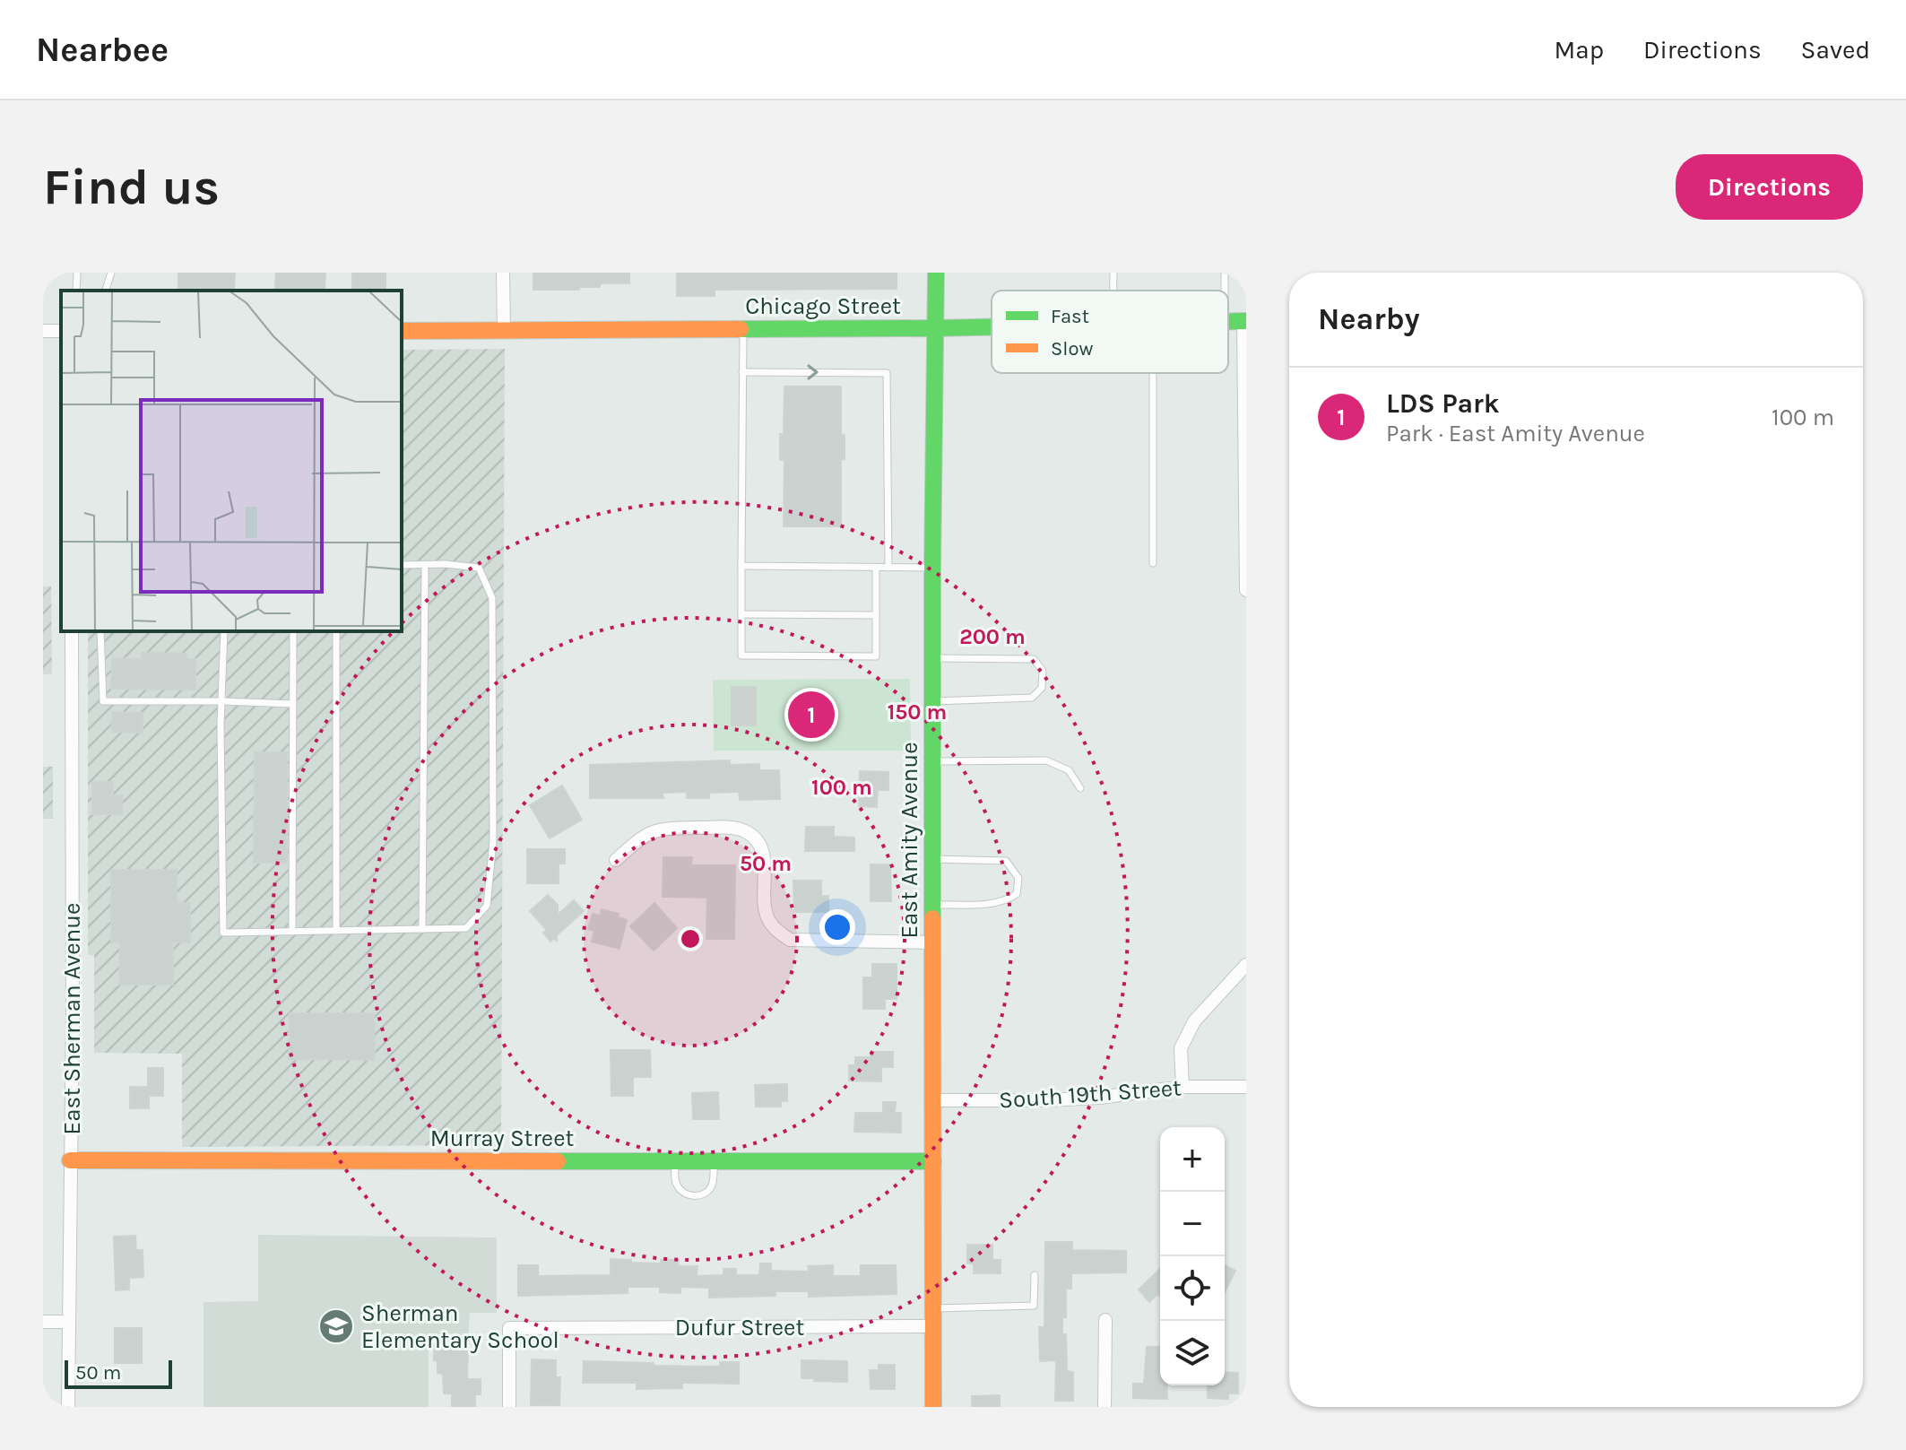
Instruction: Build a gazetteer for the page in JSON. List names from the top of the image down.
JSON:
{
  "streets": {
    "street": [
      "Chicago Street",
      "East Amity Avenue",
      "East Sherman Avenue",
      "South 19th Street",
      "Murray Street",
      "Dufur Street"
    ]
  },
  "crossings": [
    ["Chicago Street", "East Amity Avenue"],
    ["East Amity Avenue", "South 19th Street"],
    ["East Amity Avenue", "Murray Street"],
    ["East Amity Avenue", "Dufur Street"],
    ["East Sherman Avenue", "Murray Street"]
  ],
  "places": {
    "school or university": ["Sherman Elementary School"]
  },
  "legend": ["Fast", "Slow"],
  "scale_bar": "50 m",
  "page": {
    "header": "Nearbee",
    "nav": ["Map", "Directions", "Saved"],
    "buttons": "Directions",
    "title": "Find us",
    "heading": "Nearby",
    "list": [
      {
        "mark": "1",
        "name": "LDS Park",
        "note": "Park · East Amity Avenue",
        "value": "100 m"
      }
    ],
    "pins": "1",
    "map_buttons": ["+", "−"],
    "scale": "50 m"
  },
  "rings": [
    "200 m",
    "150 m",
    "100 m",
    "50 m"
  ]
}
